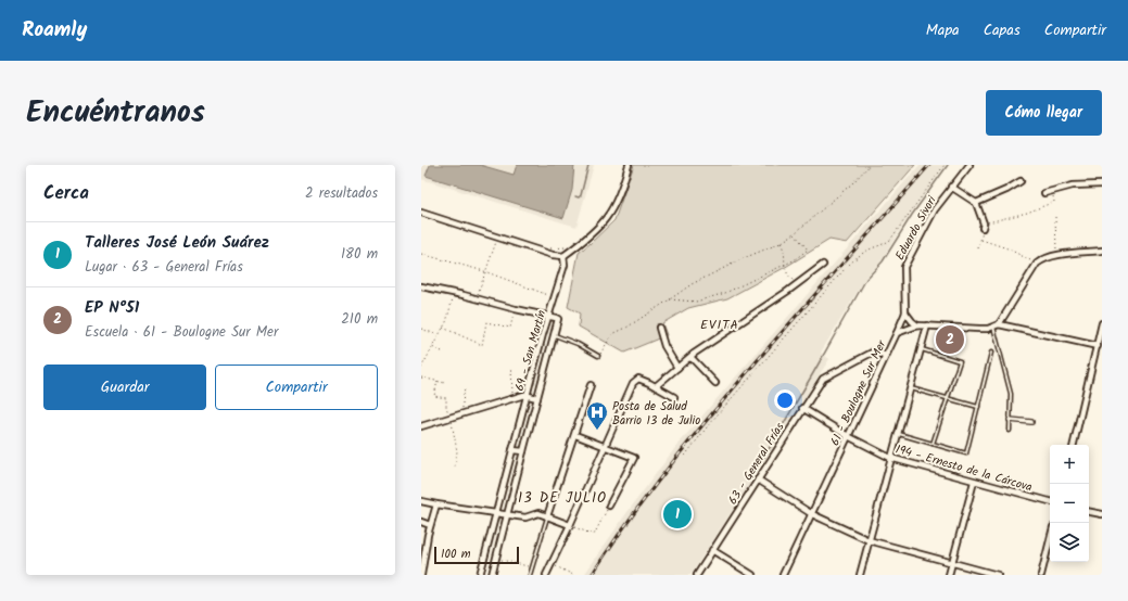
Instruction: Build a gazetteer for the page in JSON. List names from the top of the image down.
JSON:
{
  "streets": {
    "street": [
      "Eduardo Sivori",
      "69 - San Martín",
      "61 - Boulogne Sur Mer",
      "63 - General Frías",
      "194 - Ernesto de la Cárcova"
    ]
  },
  "crossings": [
    ["Eduardo Sivori", "61 - Boulogne Sur Mer"],
    ["61 - Boulogne Sur Mer", "63 - General Frías"],
    ["61 - Boulogne Sur Mer", "194 - Ernesto de la Cárcova"],
    ["63 - General Frías", "194 - Ernesto de la Cárcova"]
  ],
  "districts": ["EVITA", "13 DE JULIO"],
  "places": {
    "hospital": ["Posta de Salud Barrio 13 de Julio"]
  },
  "scale_bar": "100 m",
  "page": {
    "header": "Roamly",
    "nav": ["Mapa", "Capas", "Compartir"],
    "title": "Encuéntranos",
    "buttons": [
      "Cómo llegar",
      ["Guardar", "Compartir"]
    ],
    "heading": ["Cerca", "2 resultados"],
    "list": [
      {
        "mark": "1",
        "name": "Talleres José León Suárez",
        "note": "Lugar · 63 - General Frías",
        "value": "180 m"
      },
      {
        "mark": "2",
        "name": "EP N°51",
        "note": "Escuela · 61 - Boulogne Sur Mer",
        "value": "210 m"
      }
    ],
    "pins": ["2", "1"],
    "map_buttons": ["+", "−"],
    "scale": "100 m"
  }
}
